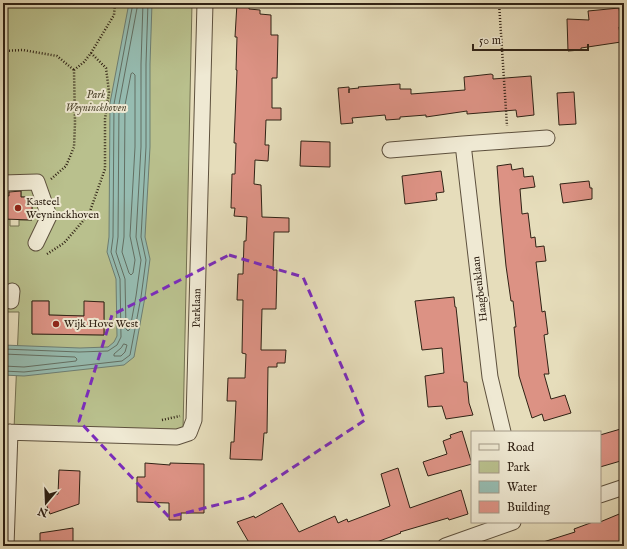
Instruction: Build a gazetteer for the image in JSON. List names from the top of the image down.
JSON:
{
  "streets": {
    "street": ["Haagbeuklaan", "Parklaan"]
  },
  "parks": ["Park Weyninckhoven"],
  "places": ["Kasteel Weyninckhoven", "Wijk Hove West"],
  "legend": [
    "Road",
    "Park",
    "Water",
    "Building"
  ],
  "scale_bar": "50 m",
  "north": "bottom"
}
